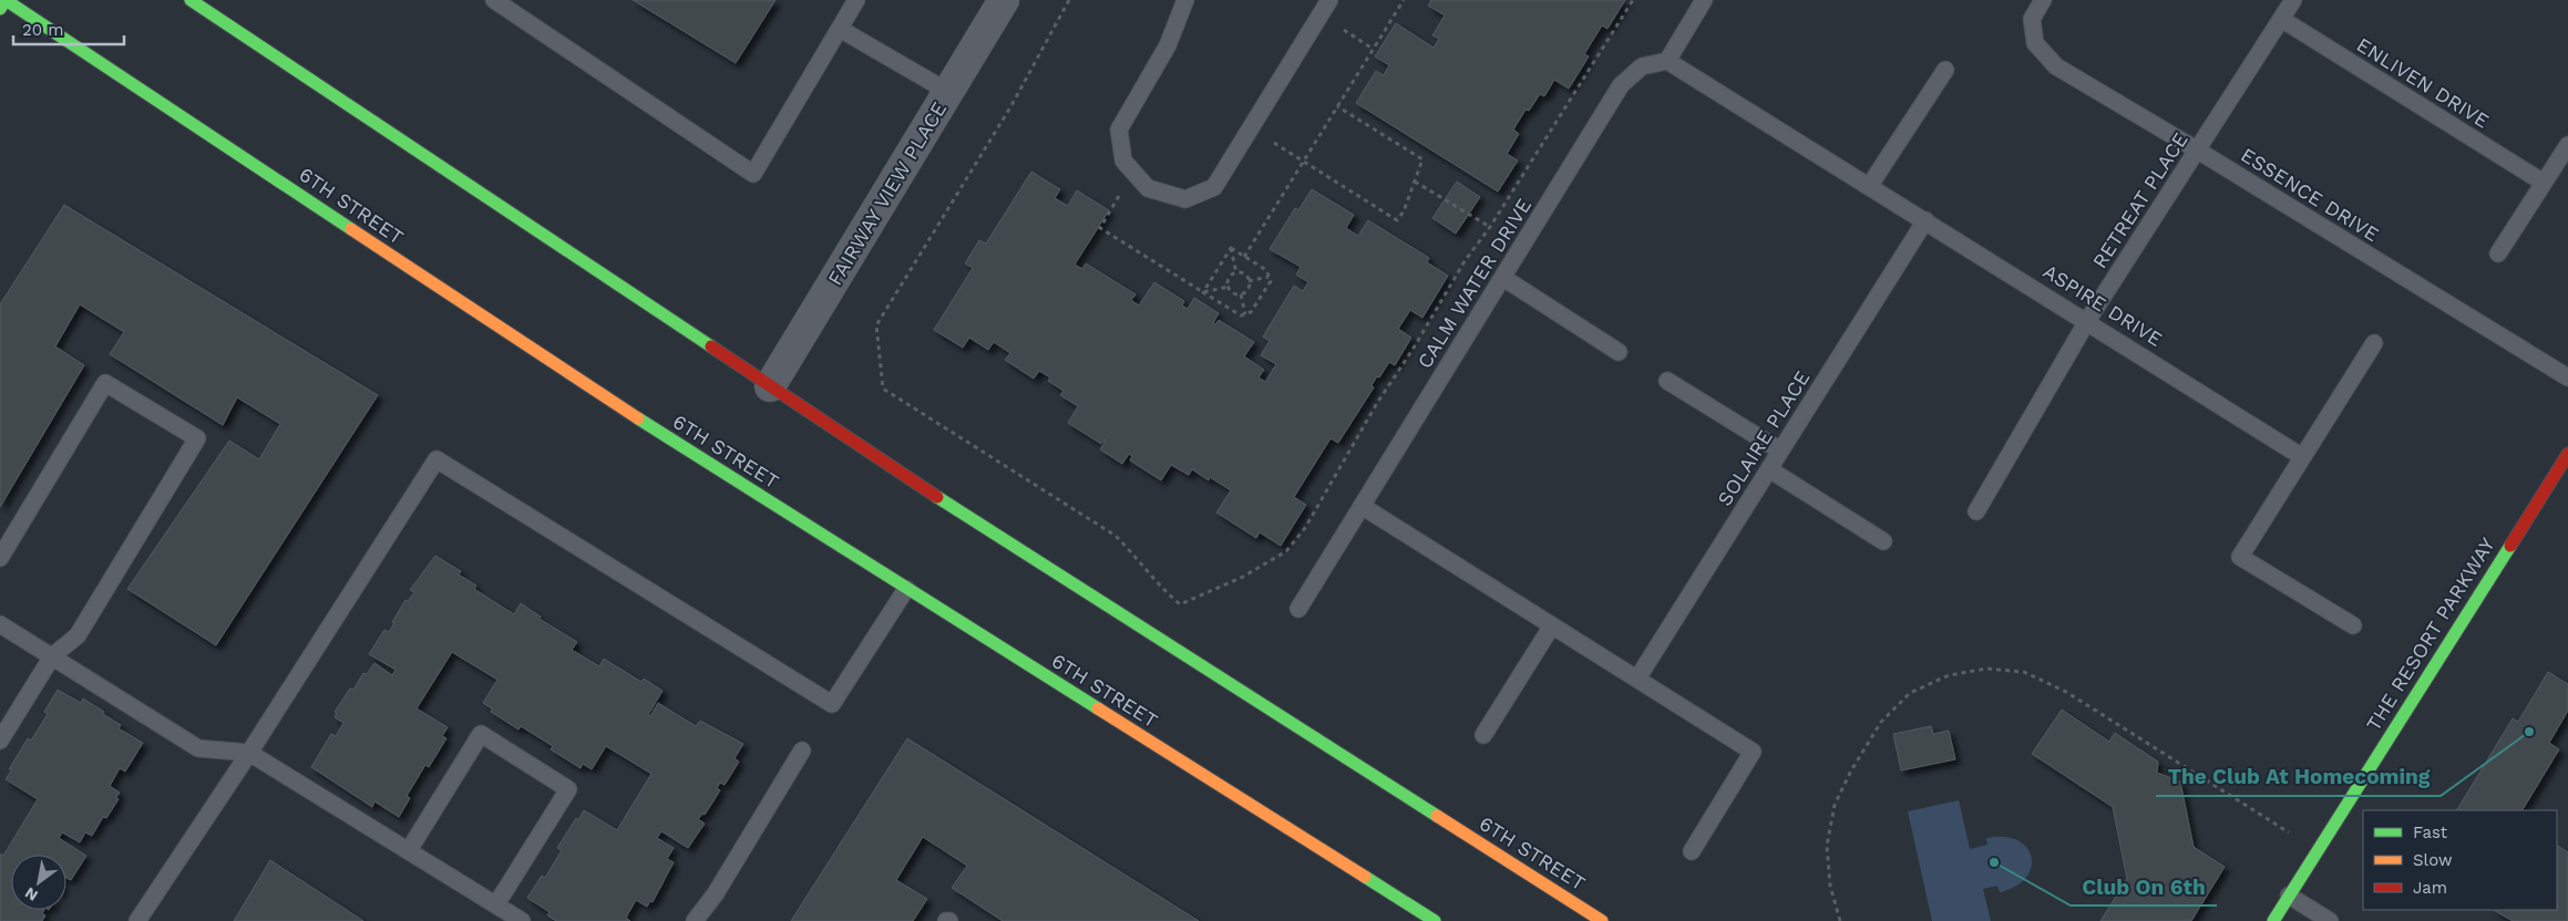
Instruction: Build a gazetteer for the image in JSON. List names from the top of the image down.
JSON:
{
  "streets": {
    "main road": ["6TH STREET", "THE RESORT PARKWAY"],
    "street": ["FAIRWAY VIEW PLACE"],
    "lane": [
      "ENLIVEN DRIVE",
      "ESSENCE DRIVE",
      "RETREAT PLACE",
      "CALM WATER DRIVE",
      "ASPIRE DRIVE",
      "SOLAIRE PLACE"
    ]
  },
  "crossings": [
    ["ENLIVEN DRIVE", "RETREAT PLACE"],
    ["FAIRWAY VIEW PLACE", "6TH STREET"],
    ["ESSENCE DRIVE", "RETREAT PLACE"],
    ["RETREAT PLACE", "ASPIRE DRIVE"],
    ["CALM WATER DRIVE", "ASPIRE DRIVE"],
    ["ASPIRE DRIVE", "SOLAIRE PLACE"]
  ],
  "places": ["The Club At Homecoming", "Club On 6th"],
  "legend": ["Fast", "Slow", "Jam"],
  "scale_bar": "20 m",
  "north": "bottom left"
}
